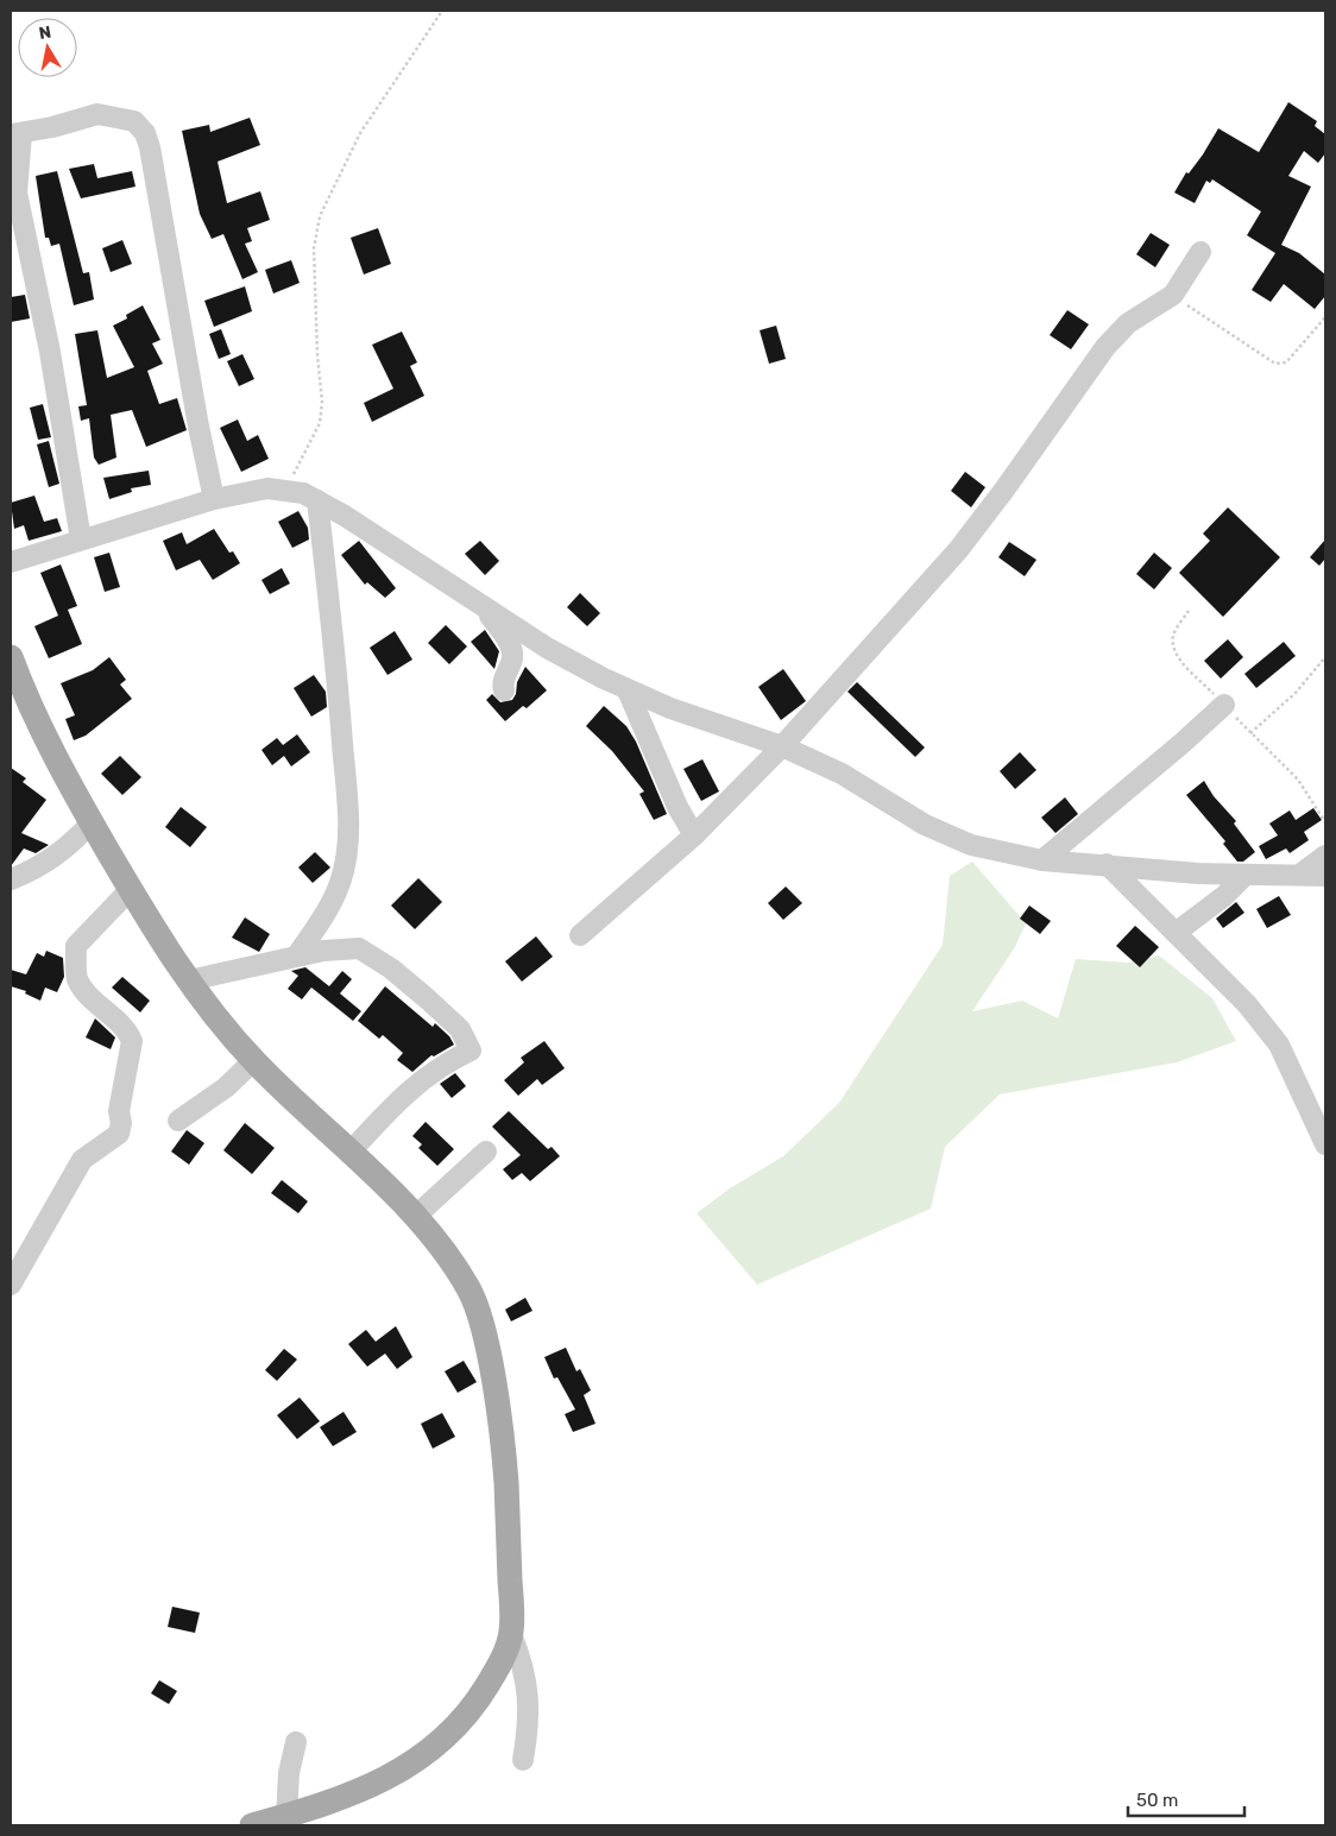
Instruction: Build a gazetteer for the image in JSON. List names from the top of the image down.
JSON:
{
  "scale_bar": "50 m",
  "north": "top"
}
